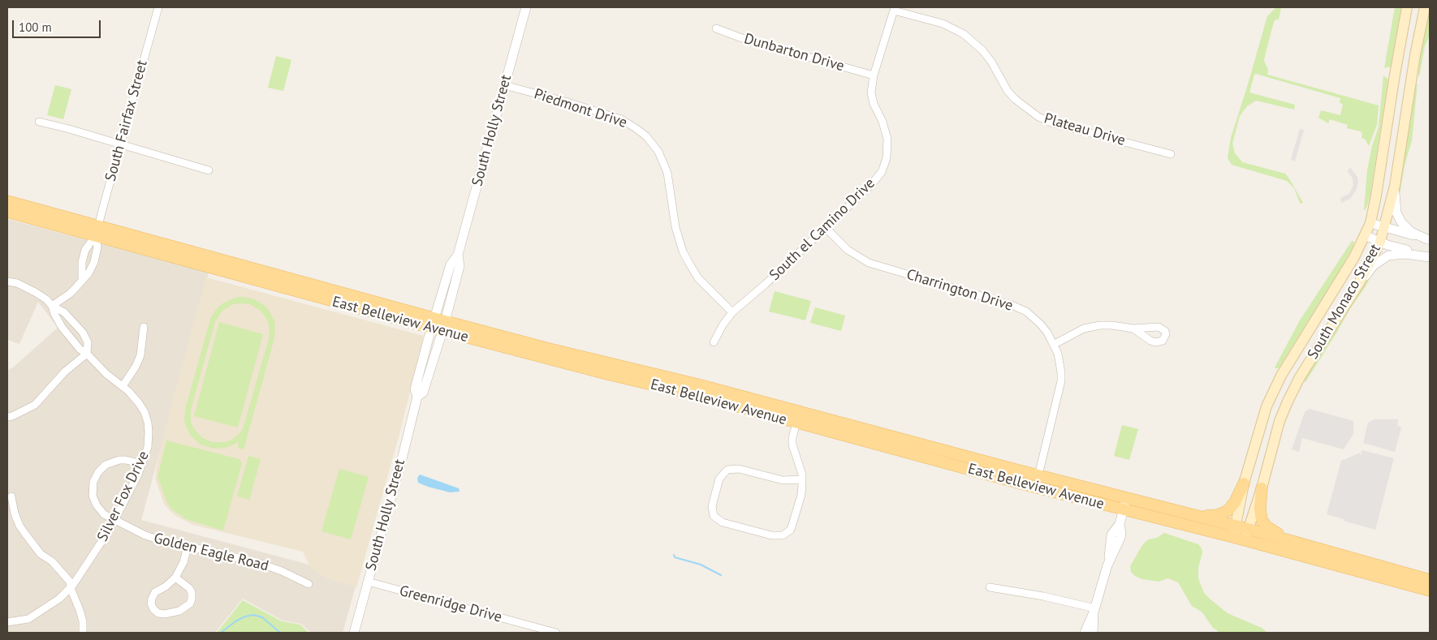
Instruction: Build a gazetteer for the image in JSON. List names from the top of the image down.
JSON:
{
  "streets": {
    "main road": ["South Monaco Street", "East Belleview Avenue"],
    "street": [
      "Dunbarton Drive",
      "Piedmont Drive",
      "South Fairfax Street",
      "Plateau Drive",
      "South Holly Street",
      "South el Camino Drive",
      "Charrington Drive",
      "Silver Fox Drive",
      "Golden Eagle Road",
      "Greenridge Drive"
    ]
  },
  "crossings": [
    ["Dunbarton Drive", "South el Camino Drive"],
    ["Piedmont Drive", "South Holly Street"],
    ["Piedmont Drive", "South el Camino Drive"],
    ["South Fairfax Street", "East Belleview Avenue"],
    ["Plateau Drive", "South el Camino Drive"],
    ["South Holly Street", "East Belleview Avenue"],
    ["South Holly Street", "Greenridge Drive"],
    ["South el Camino Drive", "Charrington Drive"],
    ["Charrington Drive", "East Belleview Avenue"],
    ["South Monaco Street", "East Belleview Avenue"],
    ["Silver Fox Drive", "Golden Eagle Road"]
  ],
  "scale_bar": "100 m"
}
